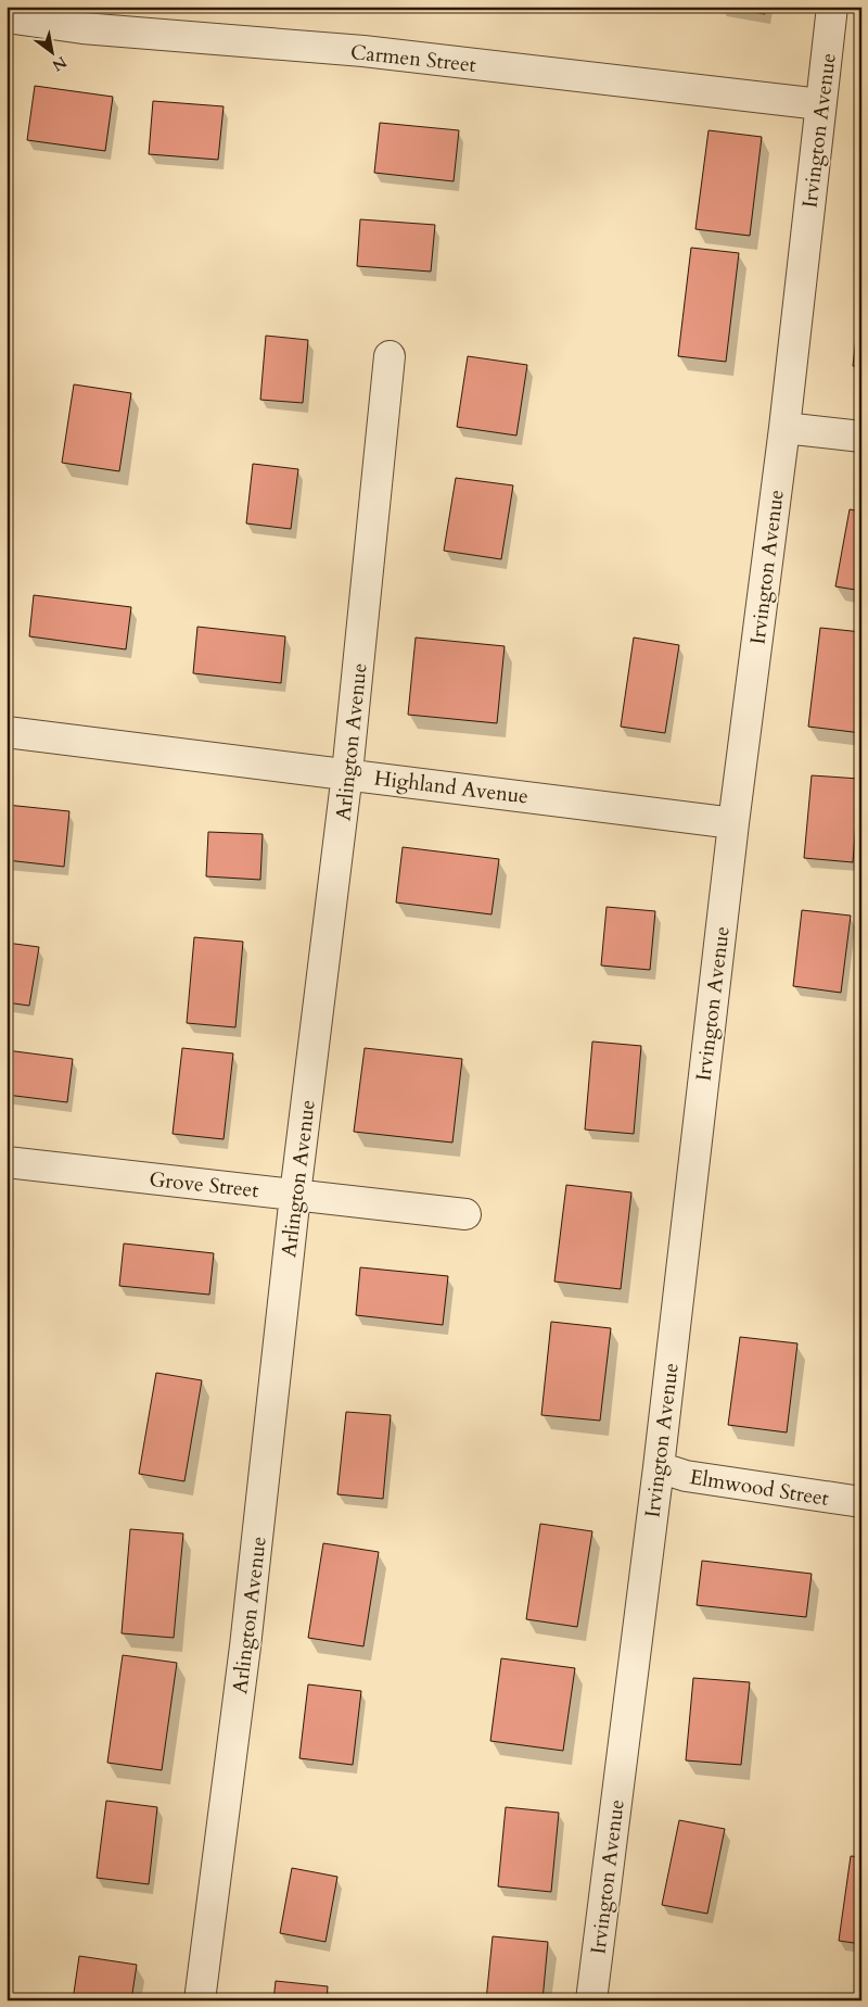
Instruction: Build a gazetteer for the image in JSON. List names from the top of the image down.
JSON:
{
  "streets": {
    "street": [
      "Carmen Street",
      "Irvington Avenue",
      "Arlington Avenue",
      "Highland Avenue",
      "Grove Street",
      "Elmwood Street"
    ]
  },
  "crossings": [
    ["Carmen Street", "Irvington Avenue"],
    ["Irvington Avenue", "Highland Avenue"],
    ["Irvington Avenue", "Elmwood Street"],
    ["Arlington Avenue", "Highland Avenue"],
    ["Arlington Avenue", "Grove Street"]
  ],
  "north": "bottom right"
}
